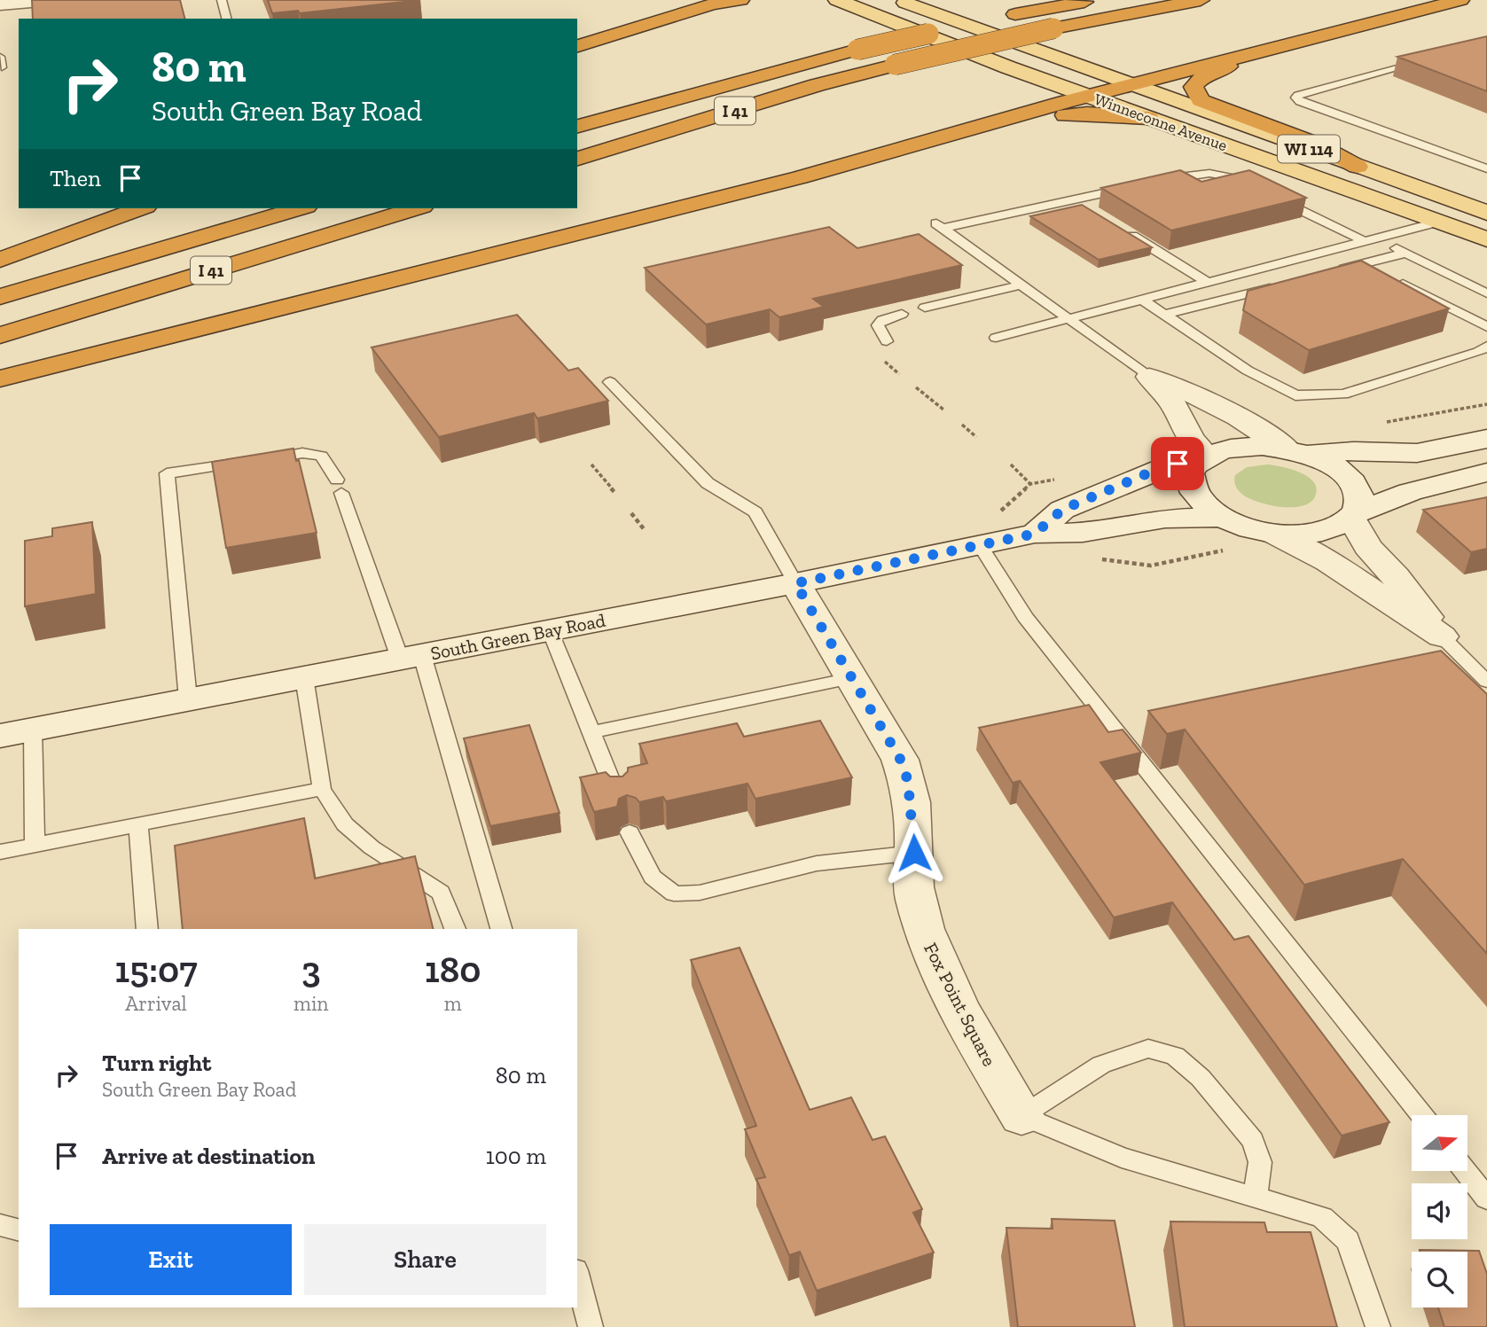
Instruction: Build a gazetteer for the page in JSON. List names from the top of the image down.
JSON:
{
  "streets": {
    "highway": ["I 41"],
    "main road": [
      "Winneconne Avenue",
      "WI 114",
      "South Green Bay Road",
      "Fox Point Square"
    ]
  },
  "crossings": [
    ["South Green Bay Road", "Fox Point Square"]
  ],
  "north": "right",
  "page": {
    "turn": ["80 m", "South Green Bay Road"],
    "then": "Then",
    "eta": [
      "15:07",
      "Arrival",
      "3",
      "min",
      "180",
      "m"
    ],
    "list": [
      {
        "name": "Turn right",
        "note": "South Green Bay Road",
        "value": "80 m"
      },
      {
        "name": "Arrive at destination",
        "value": "100 m"
      }
    ],
    "buttons": ["Exit", "Share"]
  }
}
